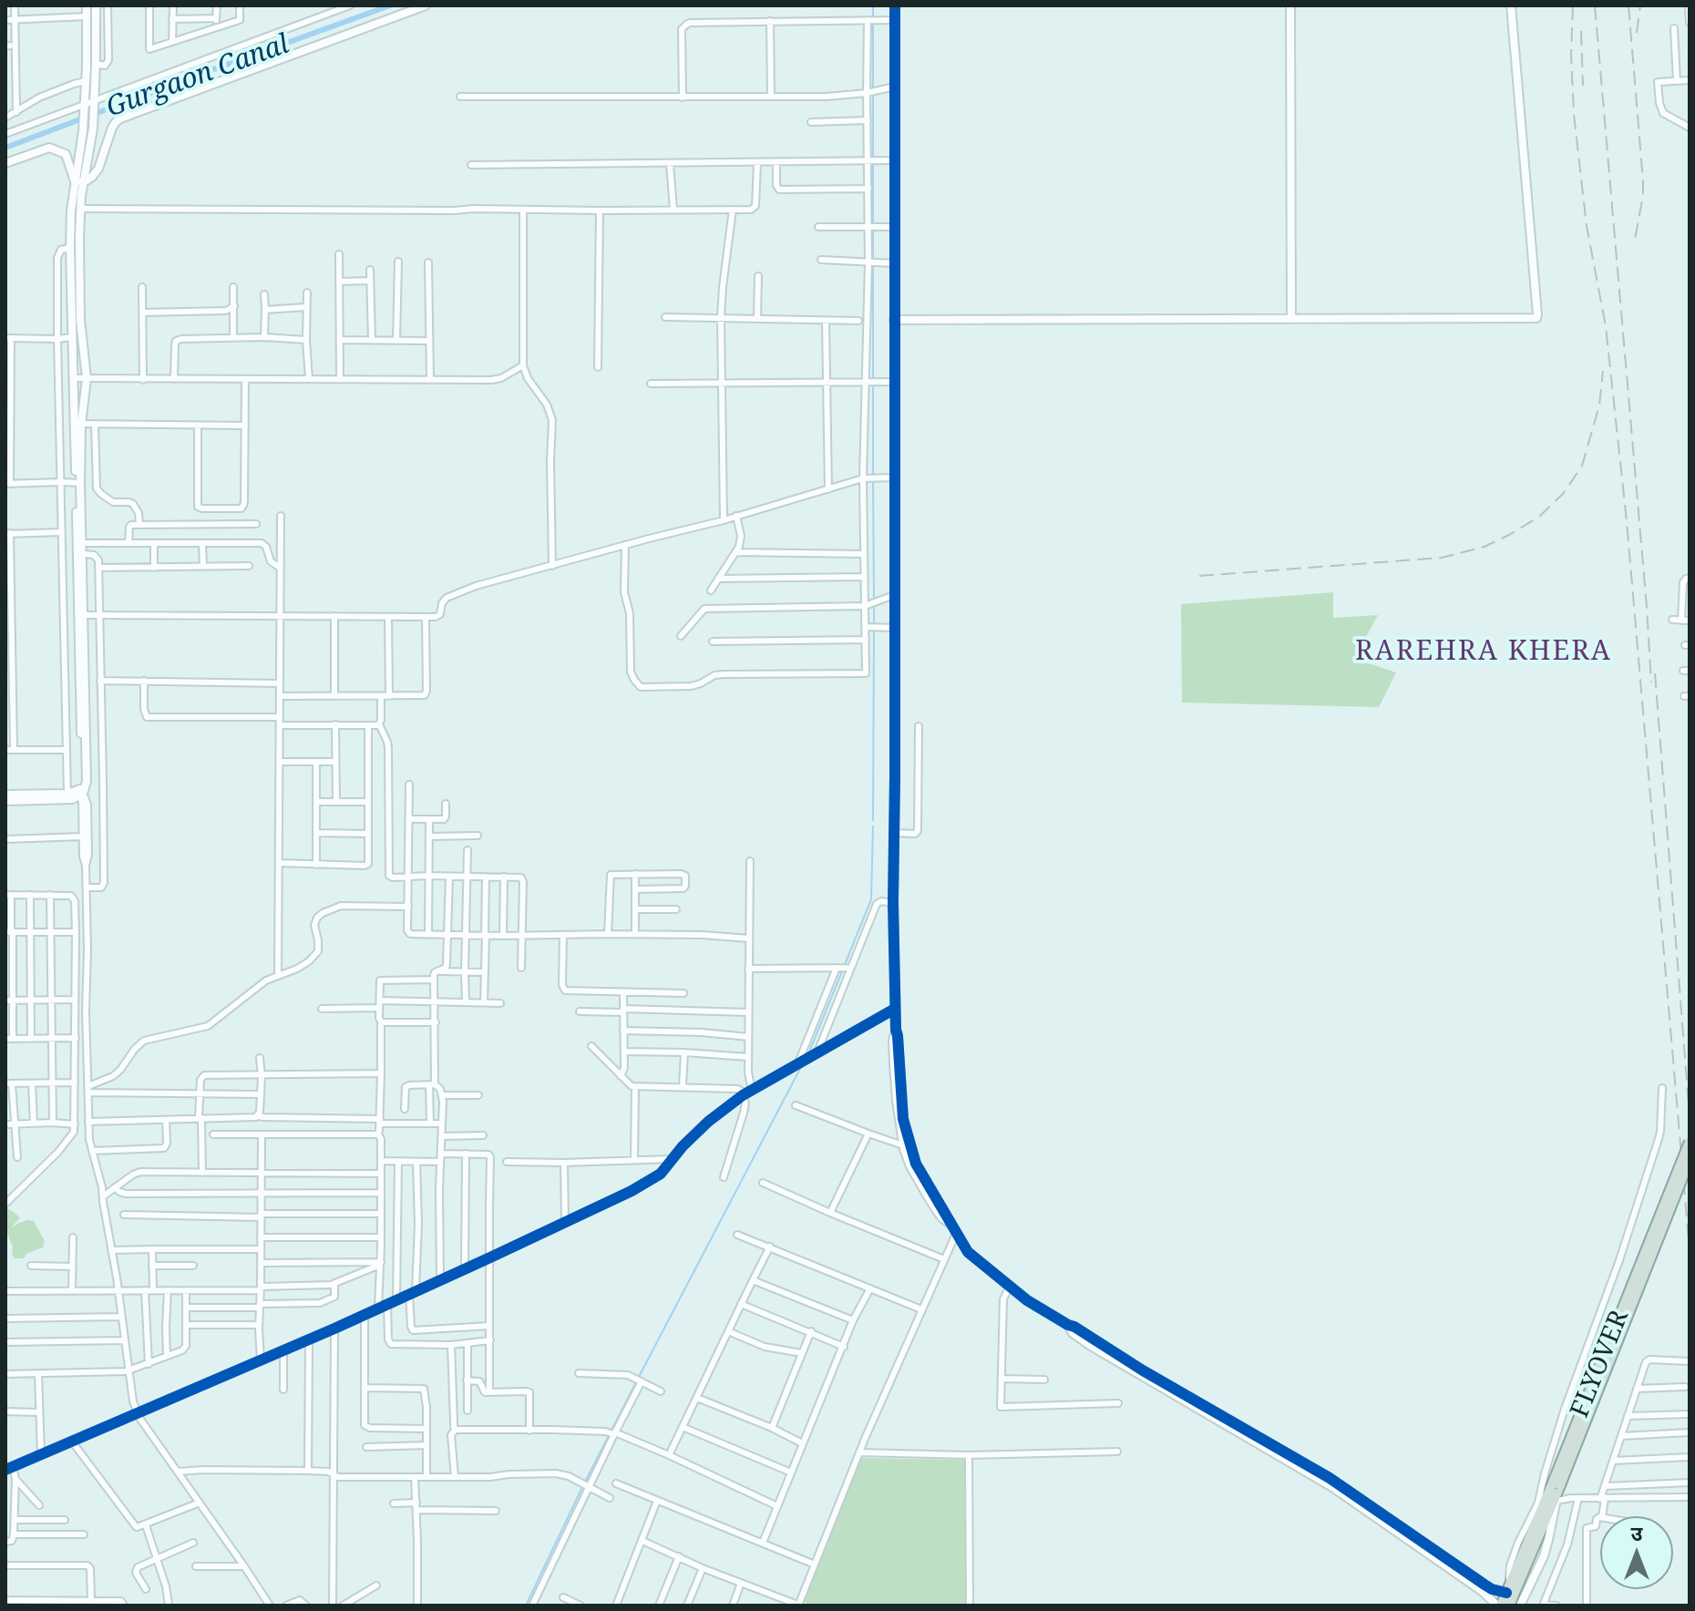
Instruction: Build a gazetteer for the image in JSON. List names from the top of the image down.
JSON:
{
  "streets": {
    "highway": ["FLYOVER"]
  },
  "districts": ["RAREHRA KHERA"],
  "water": ["Gurgaon Canal"],
  "north": "top"
}
